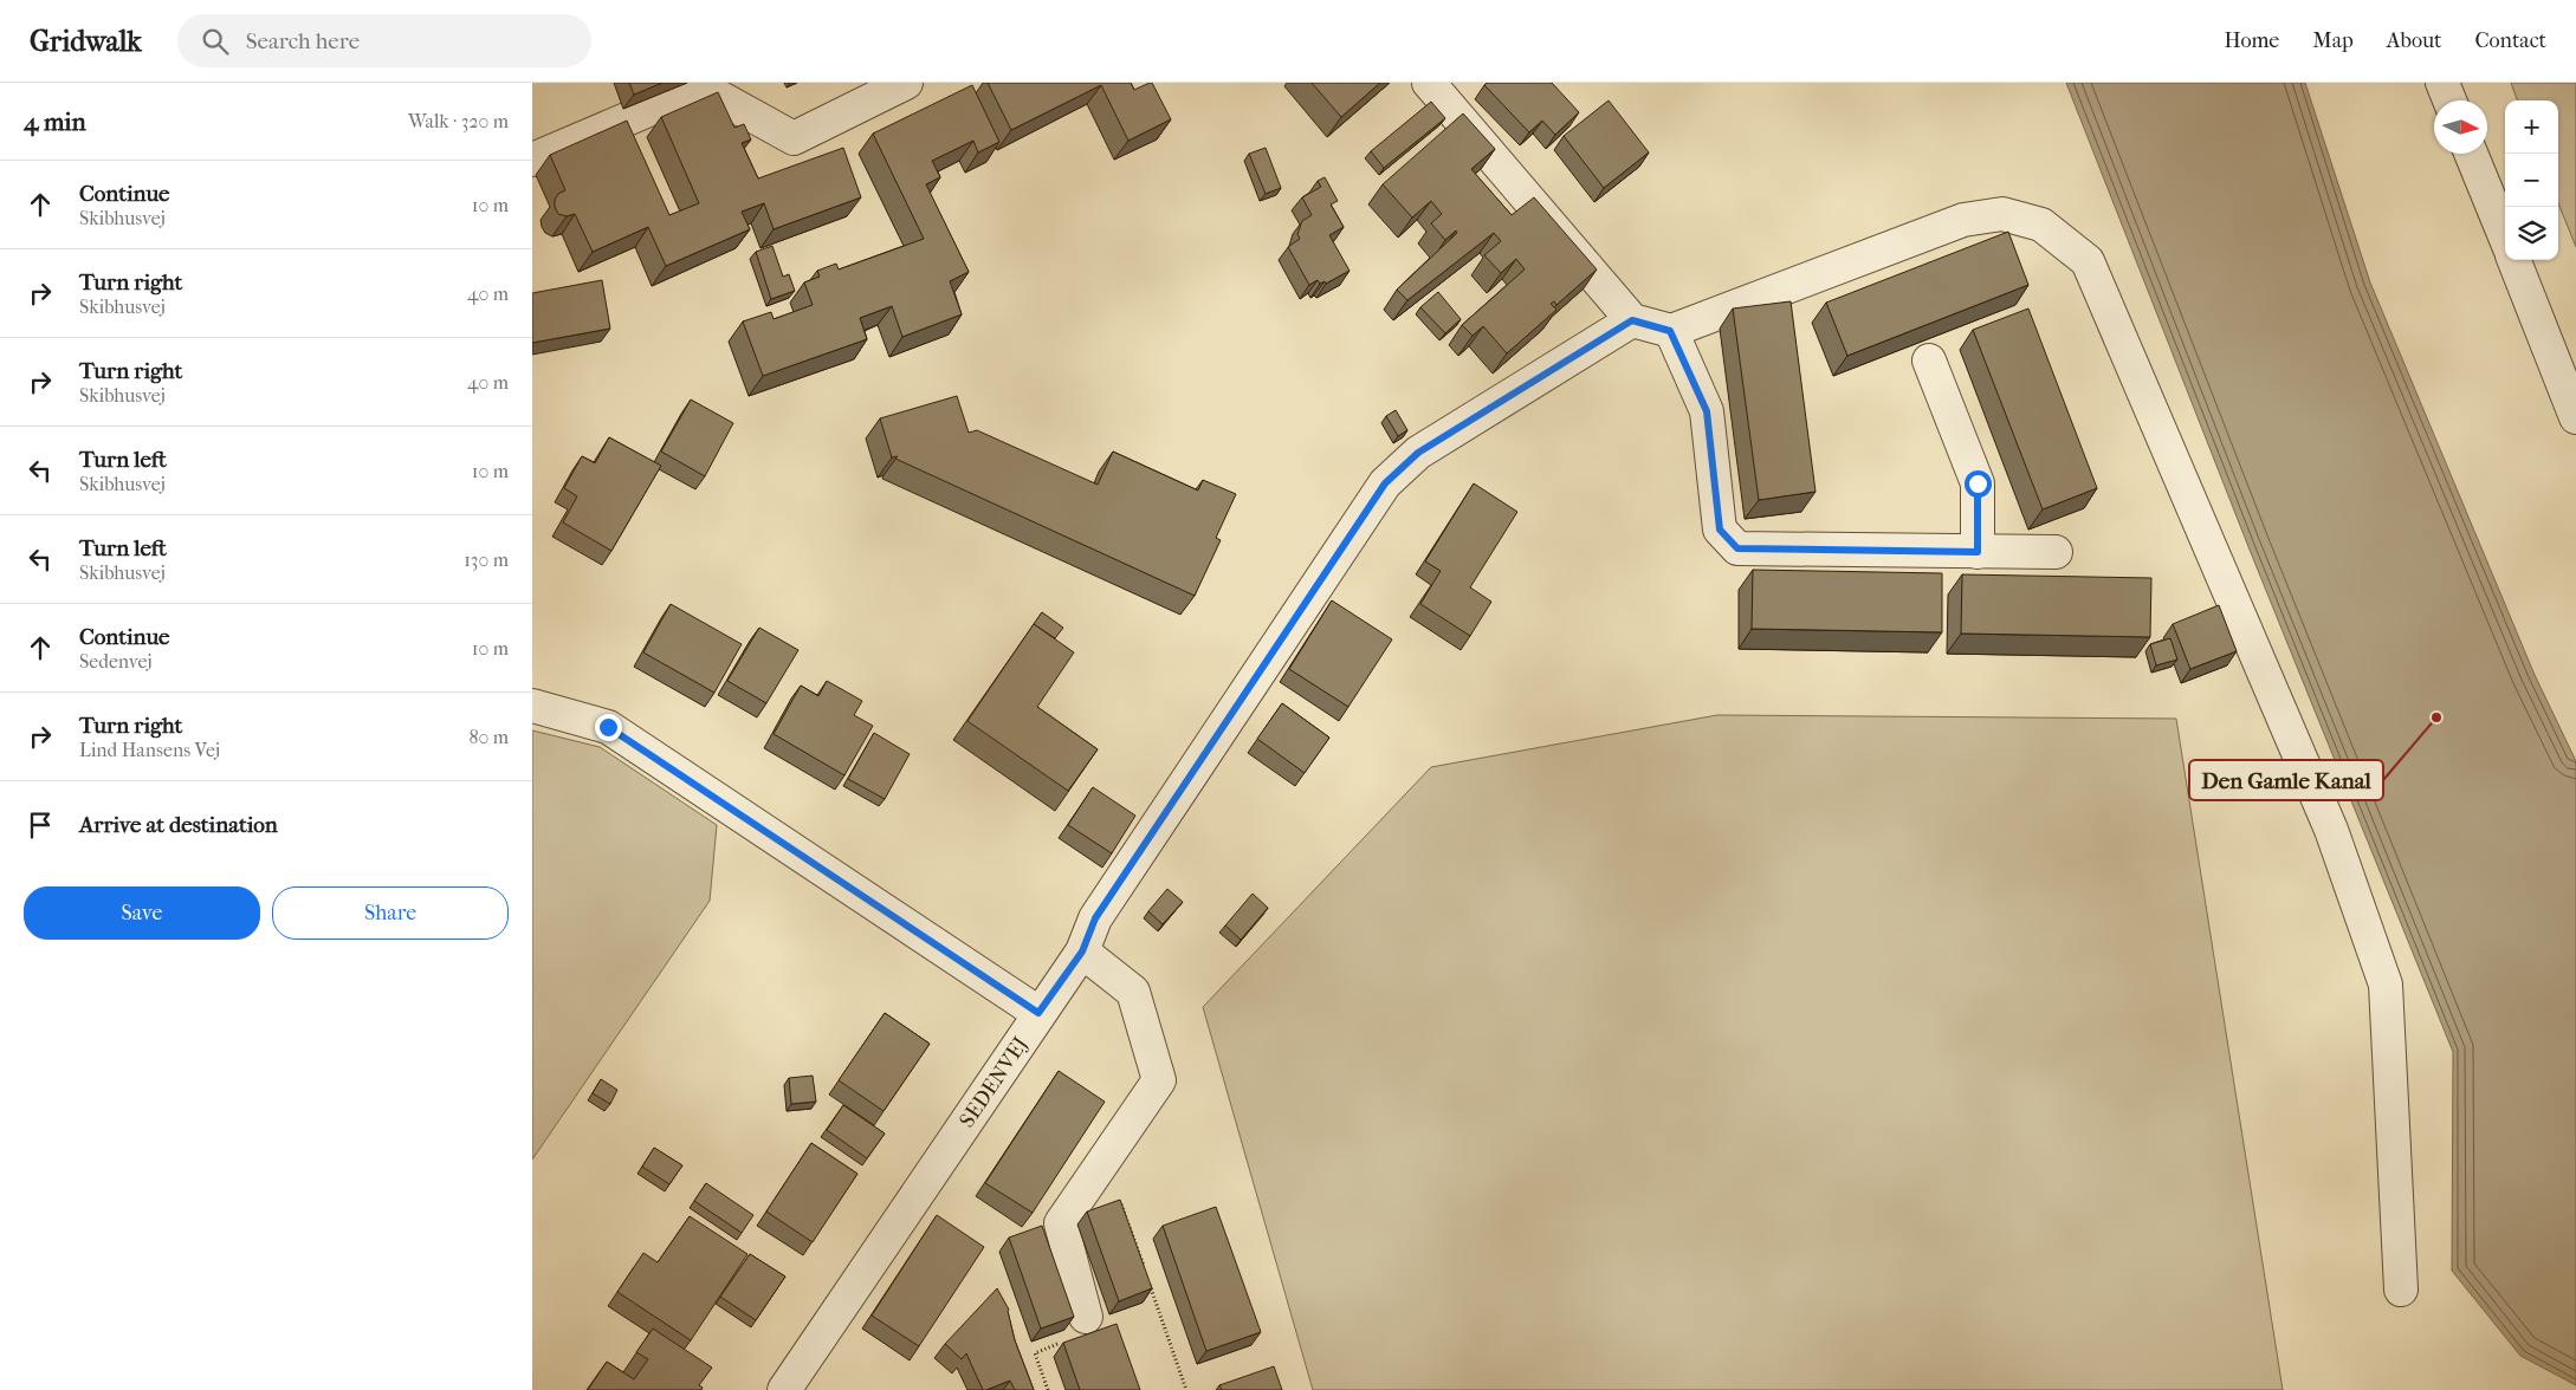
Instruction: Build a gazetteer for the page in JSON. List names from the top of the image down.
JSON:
{
  "streets": {
    "street": ["SEDENVEJ"]
  },
  "places": ["Den Gamle Kanal"],
  "north": "right",
  "page": {
    "header": "Gridwalk",
    "search": "Search here",
    "nav": [
      "Home",
      "Map",
      "About",
      "Contact"
    ],
    "heading": ["4 min", "Walk · 320 m"],
    "map_buttons": ["+", "−"],
    "list": [
      ["Continue", "Skibhusvej", "10 m"],
      ["Turn right", "Skibhusvej", "40 m"],
      ["Turn right", "Skibhusvej", "40 m"],
      ["Turn left", "Skibhusvej", "10 m"],
      ["Turn left", "Skibhusvej", "130 m"],
      ["Continue", "Sedenvej", "10 m"],
      ["Turn right", "Lind Hansens Vej", "80 m"],
      "Arrive at destination"
    ],
    "buttons": ["Save", "Share"]
  }
}
